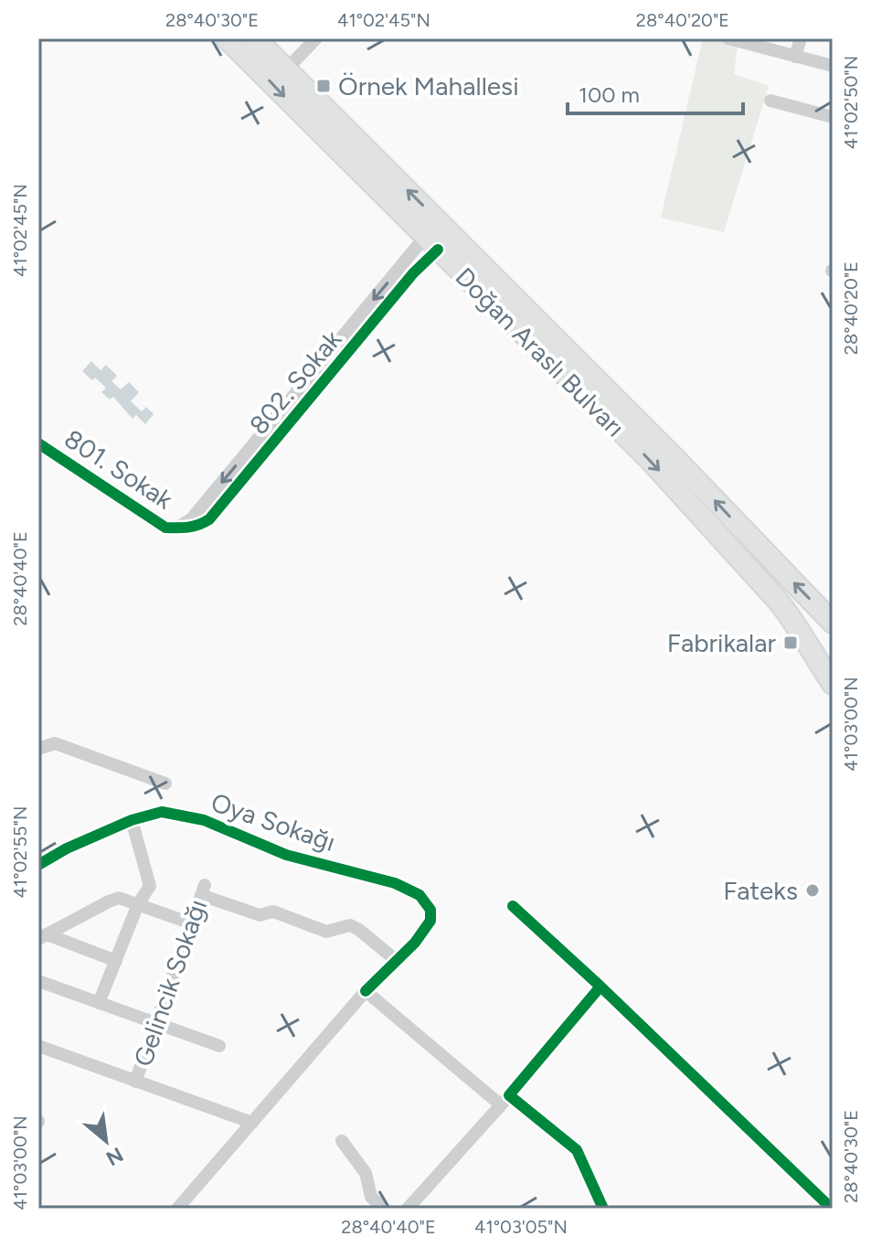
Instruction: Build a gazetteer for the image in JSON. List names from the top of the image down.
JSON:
{
  "streets": {
    "main road": ["Doğan Araslı Bulvarı"],
    "street": [
      "802. Sokak",
      "801. Sokak",
      "Oya Sokağı",
      "Gelincik Sokağı"
    ]
  },
  "crossings": [
    ["Doğan Araslı Bulvarı", "802. Sokak"],
    ["802. Sokak", "801. Sokak"],
    ["Oya Sokağı", "Gelincik Sokağı"]
  ],
  "places": {
    "transit": ["Örnek Mahallesi", "Fabrikalar"],
    "other": ["Fateks"]
  },
  "scale_bar": "100 m",
  "north": "bottom right",
  "coordinates": [
    "28°40'30\"E",
    "41°02'45\"N",
    "28°40'20\"E",
    "41°02'50\"N",
    "28°40'40\"E",
    "41°03'00\"N",
    "41°02'55\"N",
    "41°03'05\"N"
  ]
}
